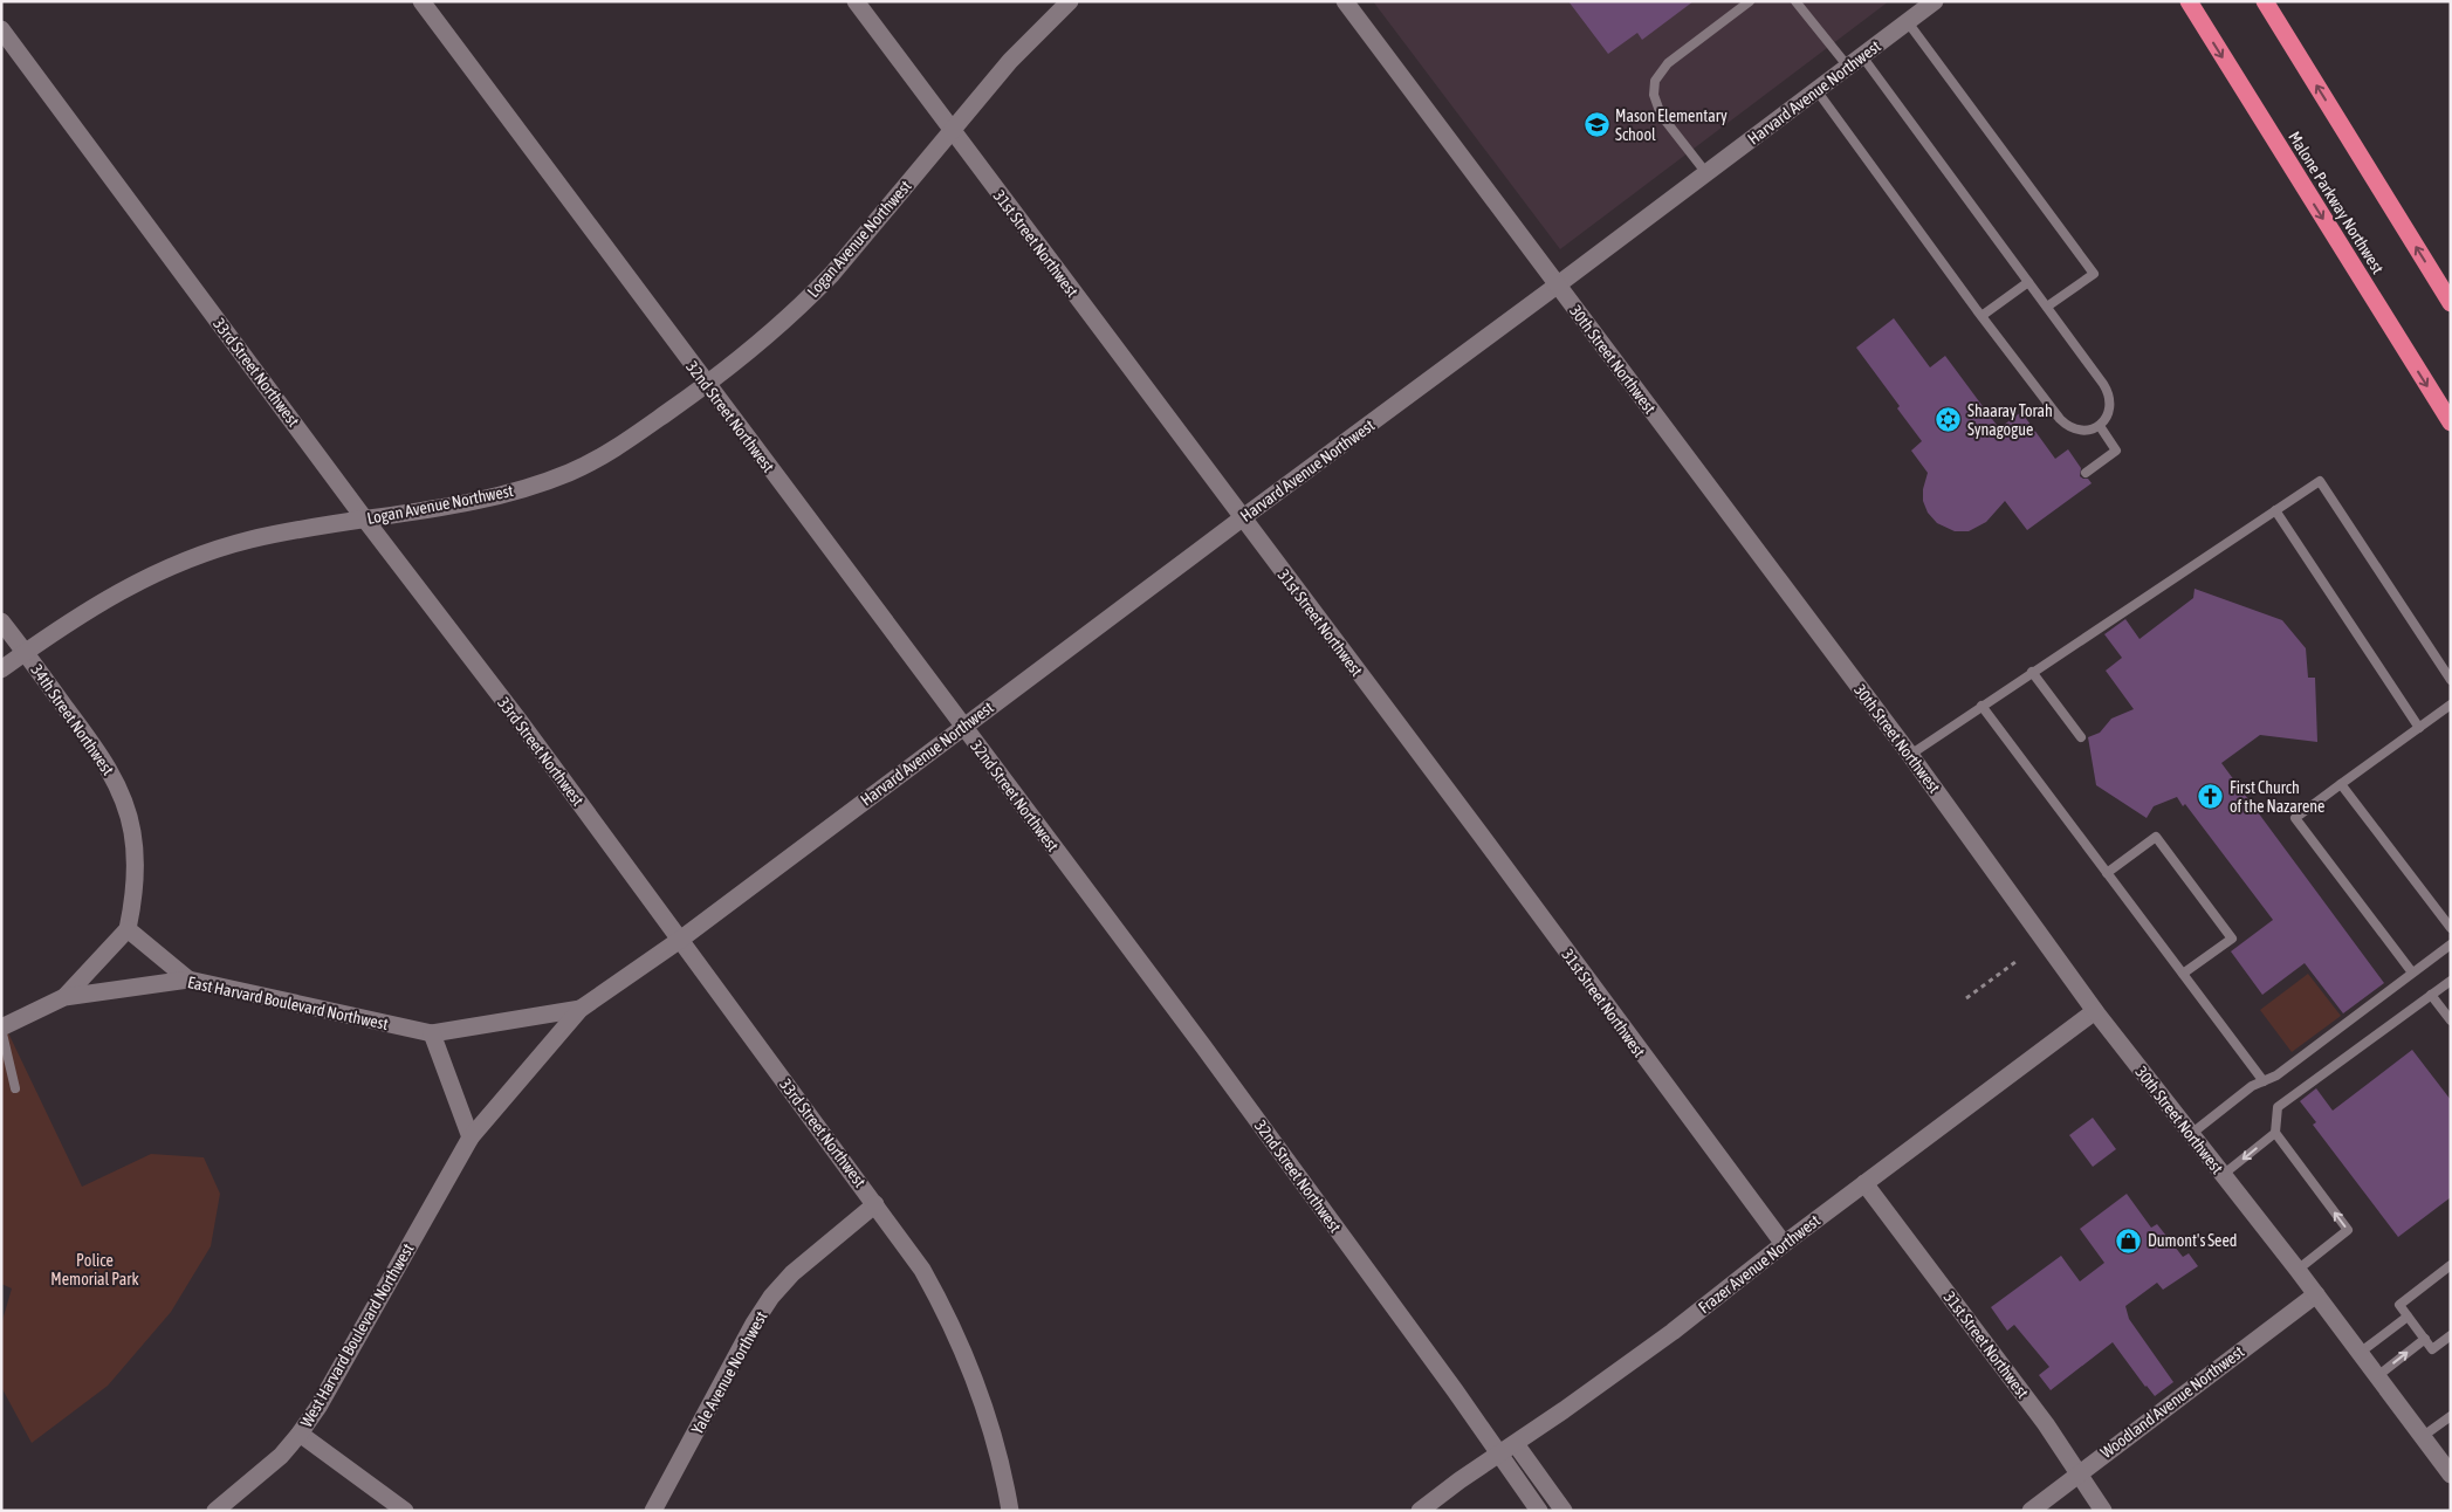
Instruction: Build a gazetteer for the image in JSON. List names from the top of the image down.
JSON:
{
  "streets": {
    "highway": ["Malone Parkway Northwest"],
    "street": [
      "Harvard Avenue Northwest",
      "Logan Avenue Northwest",
      "31st Street Northwest",
      "30th Street Northwest",
      "33rd Street Northwest",
      "32nd Street Northwest",
      "34th Street Northwest",
      "East Harvard Boulevard Northwest",
      "Frazer Avenue Northwest",
      "West Harvard Boulevard Northwest",
      "Yale Avenue Northwest",
      "Woodland Avenue Northwest"
    ]
  },
  "crossings": [
    ["Harvard Avenue Northwest", "31st Street Northwest"],
    ["Harvard Avenue Northwest", "30th Street Northwest"],
    ["Harvard Avenue Northwest", "33rd Street Northwest"],
    ["Harvard Avenue Northwest", "32nd Street Northwest"],
    ["Harvard Avenue Northwest", "West Harvard Boulevard Northwest"],
    ["Logan Avenue Northwest", "31st Street Northwest"],
    ["Logan Avenue Northwest", "33rd Street Northwest"],
    ["Logan Avenue Northwest", "32nd Street Northwest"],
    ["Logan Avenue Northwest", "34th Street Northwest"],
    ["31st Street Northwest", "Frazer Avenue Northwest"],
    ["31st Street Northwest", "Woodland Avenue Northwest"],
    ["30th Street Northwest", "Frazer Avenue Northwest"],
    ["30th Street Northwest", "Woodland Avenue Northwest"],
    ["33rd Street Northwest", "West Harvard Boulevard Northwest"],
    ["33rd Street Northwest", "Yale Avenue Northwest"],
    ["32nd Street Northwest", "Frazer Avenue Northwest"],
    ["34th Street Northwest", "East Harvard Boulevard Northwest"],
    ["East Harvard Boulevard Northwest", "West Harvard Boulevard Northwest"]
  ],
  "parks": ["Police Memorial Park"],
  "places": {
    "school or university": ["Mason Elementary School"],
    "synagogue": ["Shaaray Torah Synagogue"],
    "church": ["First Church of the Nazarene"],
    "shop": ["Dumont's Seed"]
  }
}
